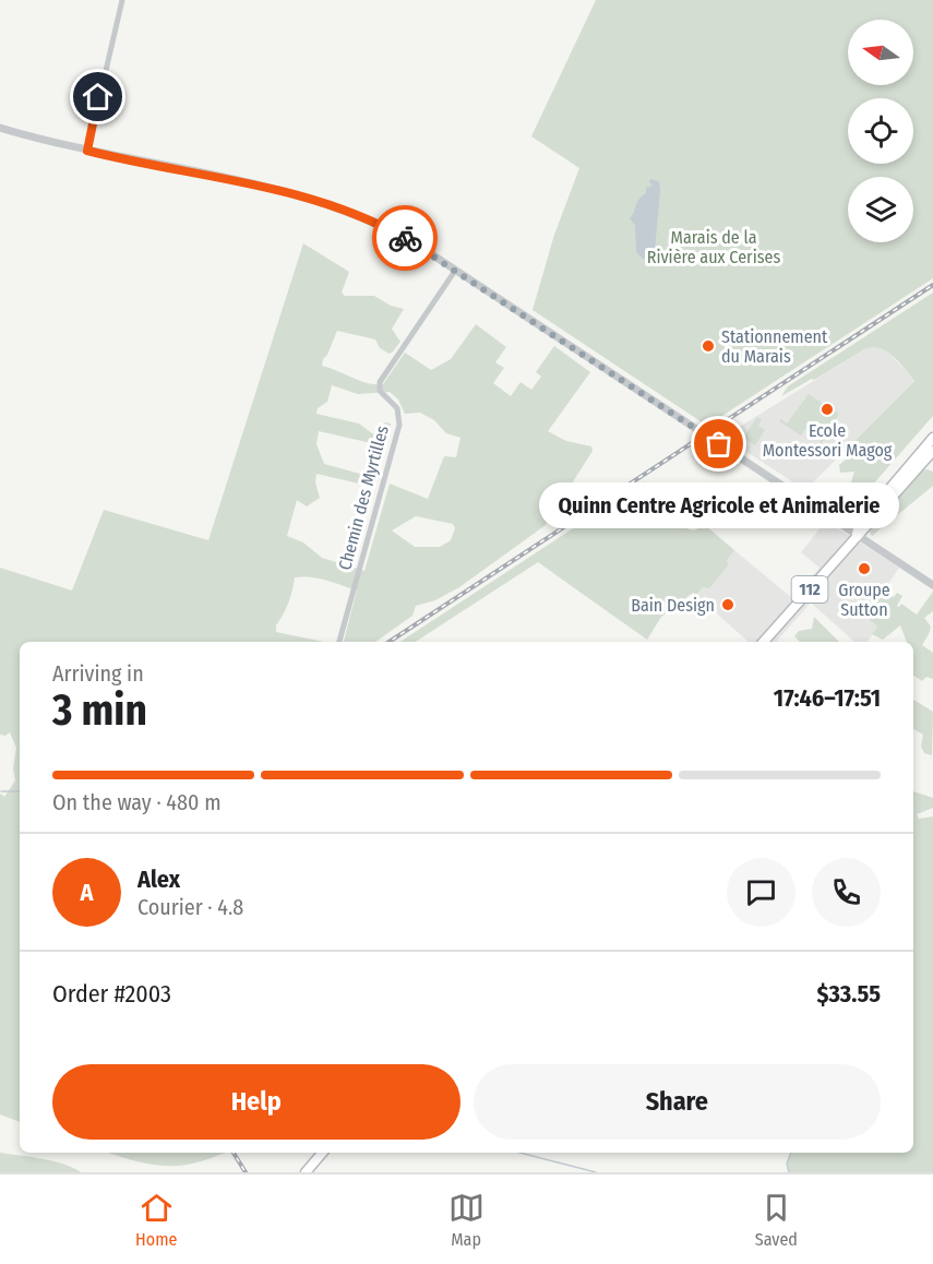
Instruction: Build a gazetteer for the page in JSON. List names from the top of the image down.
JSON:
{
  "streets": {
    "main road": ["112"],
    "street": ["Chemin des Myrtilles"]
  },
  "parks": ["Marais de la Rivière aux Cerises"],
  "places": [
    "Stationnement du Marais",
    "Ecole Montessori Magog",
    "Quinn Centre Agricole et Animalerie",
    "Groupe Sutton",
    "Bain Design"
  ],
  "north": "left",
  "page": {
    "bubble": "Quinn Centre Agricole et Animalerie",
    "heading": ["3 min", "Arriving in", "17:46–17:51"],
    "panel": [
      "Alex",
      "Courier · 4.8",
      "Order #2003",
      "$33.55"
    ],
    "bar": "On the way · 480 m",
    "round": "A",
    "buttons": ["Help", "Share"],
    "tabs": ["Home", "Map", "Saved"]
  }
}
